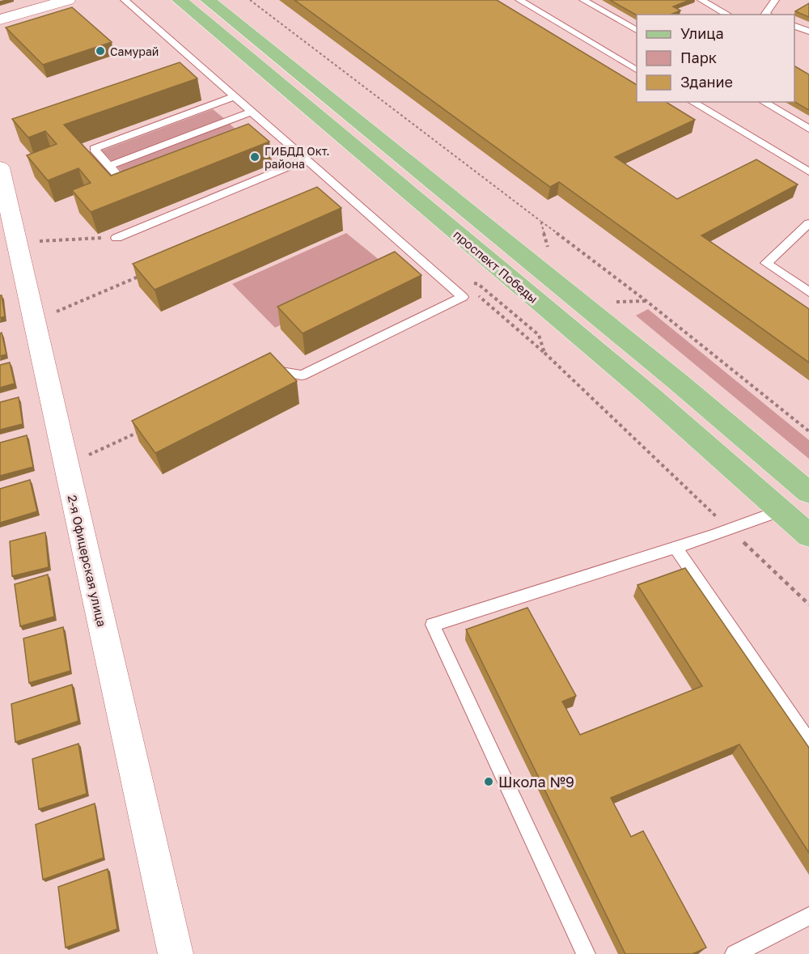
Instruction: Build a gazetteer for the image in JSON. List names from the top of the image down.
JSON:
{
  "streets": {
    "main road": ["проспект Победы"],
    "street": ["2-я Офицерская улица"]
  },
  "places": ["Самурай", "ГИБДД Окт. района", "Школа №9"],
  "legend": ["Улица", "Парк", "Здание"]
}
